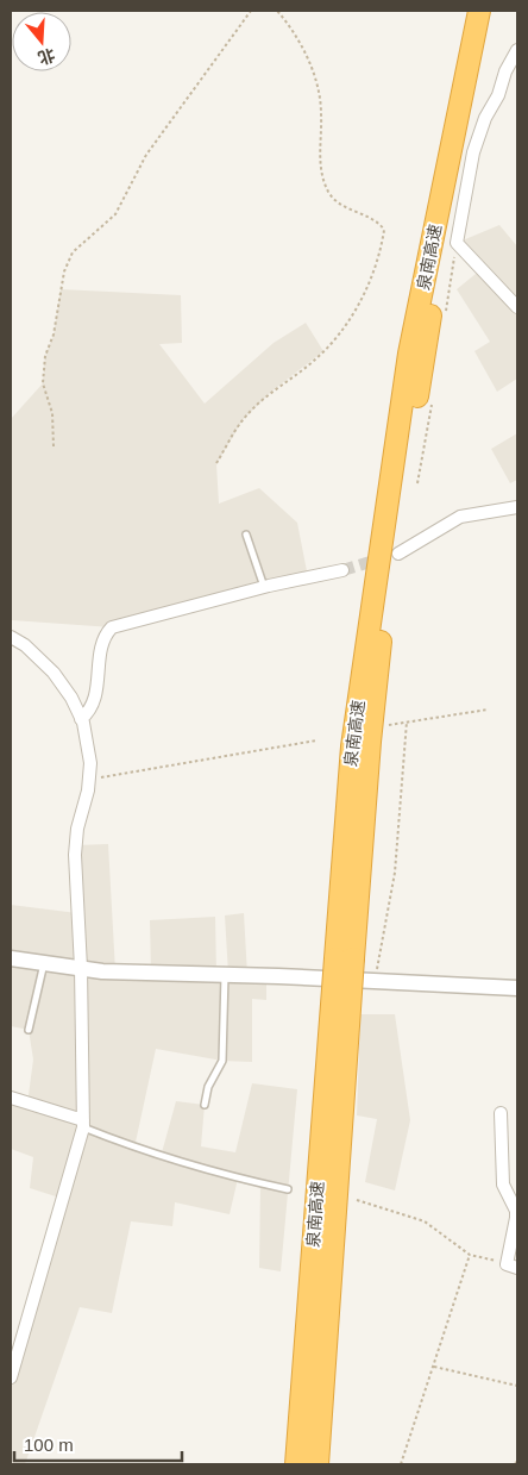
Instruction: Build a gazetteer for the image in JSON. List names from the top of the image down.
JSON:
{
  "streets": {
    "highway": ["泉南高速"]
  },
  "scale_bar": "100 m",
  "north": "bottom"
}
